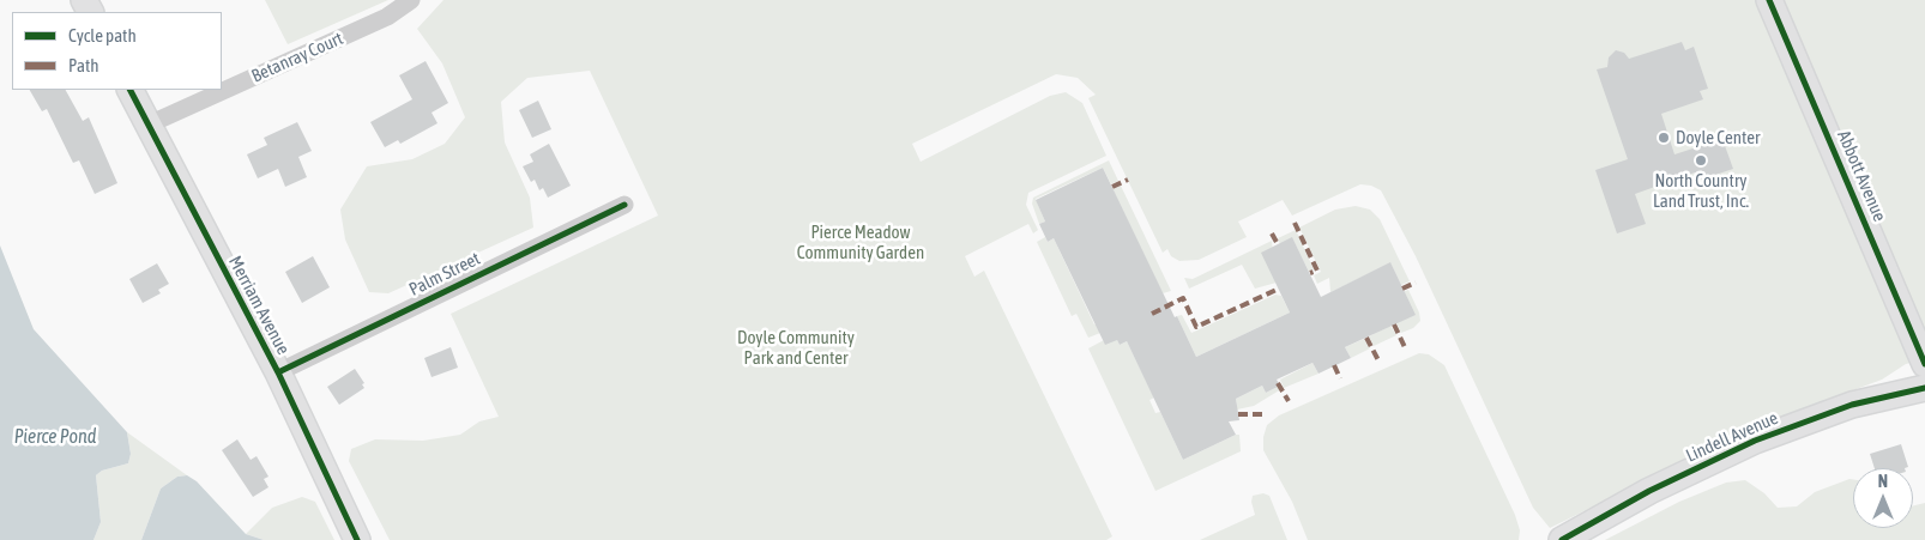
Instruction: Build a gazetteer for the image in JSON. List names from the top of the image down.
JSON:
{
  "streets": {
    "street": [
      "Betanray Court",
      "Abbott Avenue",
      "Palm Street",
      "Merriam Avenue",
      "Lindell Avenue"
    ]
  },
  "crossings": [
    ["Betanray Court", "Merriam Avenue"],
    ["Palm Street", "Merriam Avenue"]
  ],
  "water": ["Pierce Pond"],
  "parks": ["Pierce Meadow Community Garden", "Doyle Community Park and Center"],
  "places": ["Doyle Center", "North Country Land Trust, Inc."],
  "legend": ["Cycle path", "Path"],
  "north": "top"
}
